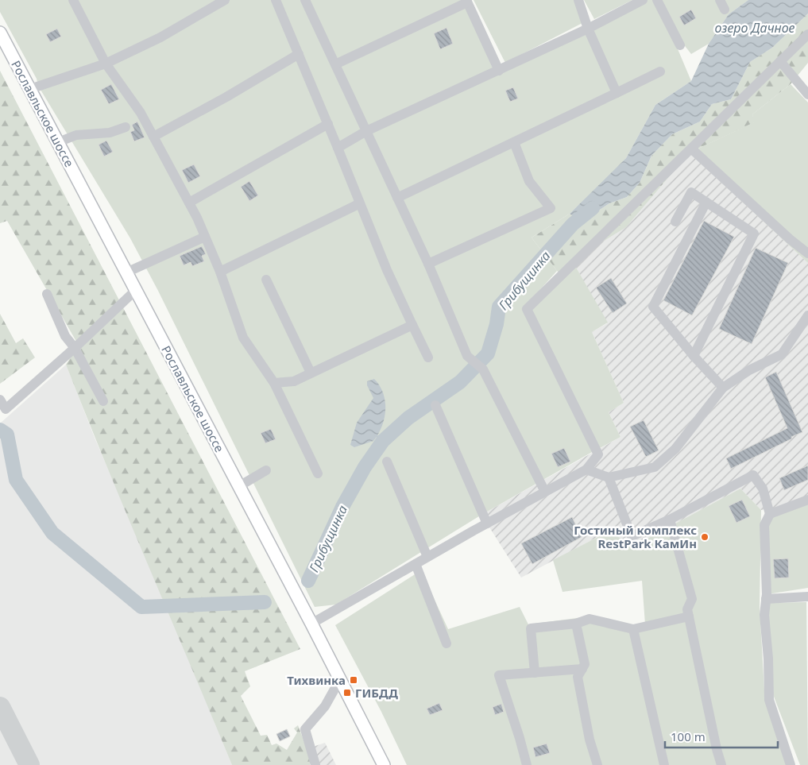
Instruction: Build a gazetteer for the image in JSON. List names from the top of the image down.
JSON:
{
  "streets": {
    "main road": ["Рославльское шоссе"]
  },
  "water": ["озеро Дачное", "Грибущинка"],
  "places": {
    "other": ["Гостиный комплекс RestPark КамИн"],
    "transit": ["Тихвинка", "ГИБДД"]
  },
  "scale_bar": "100 m"
}
